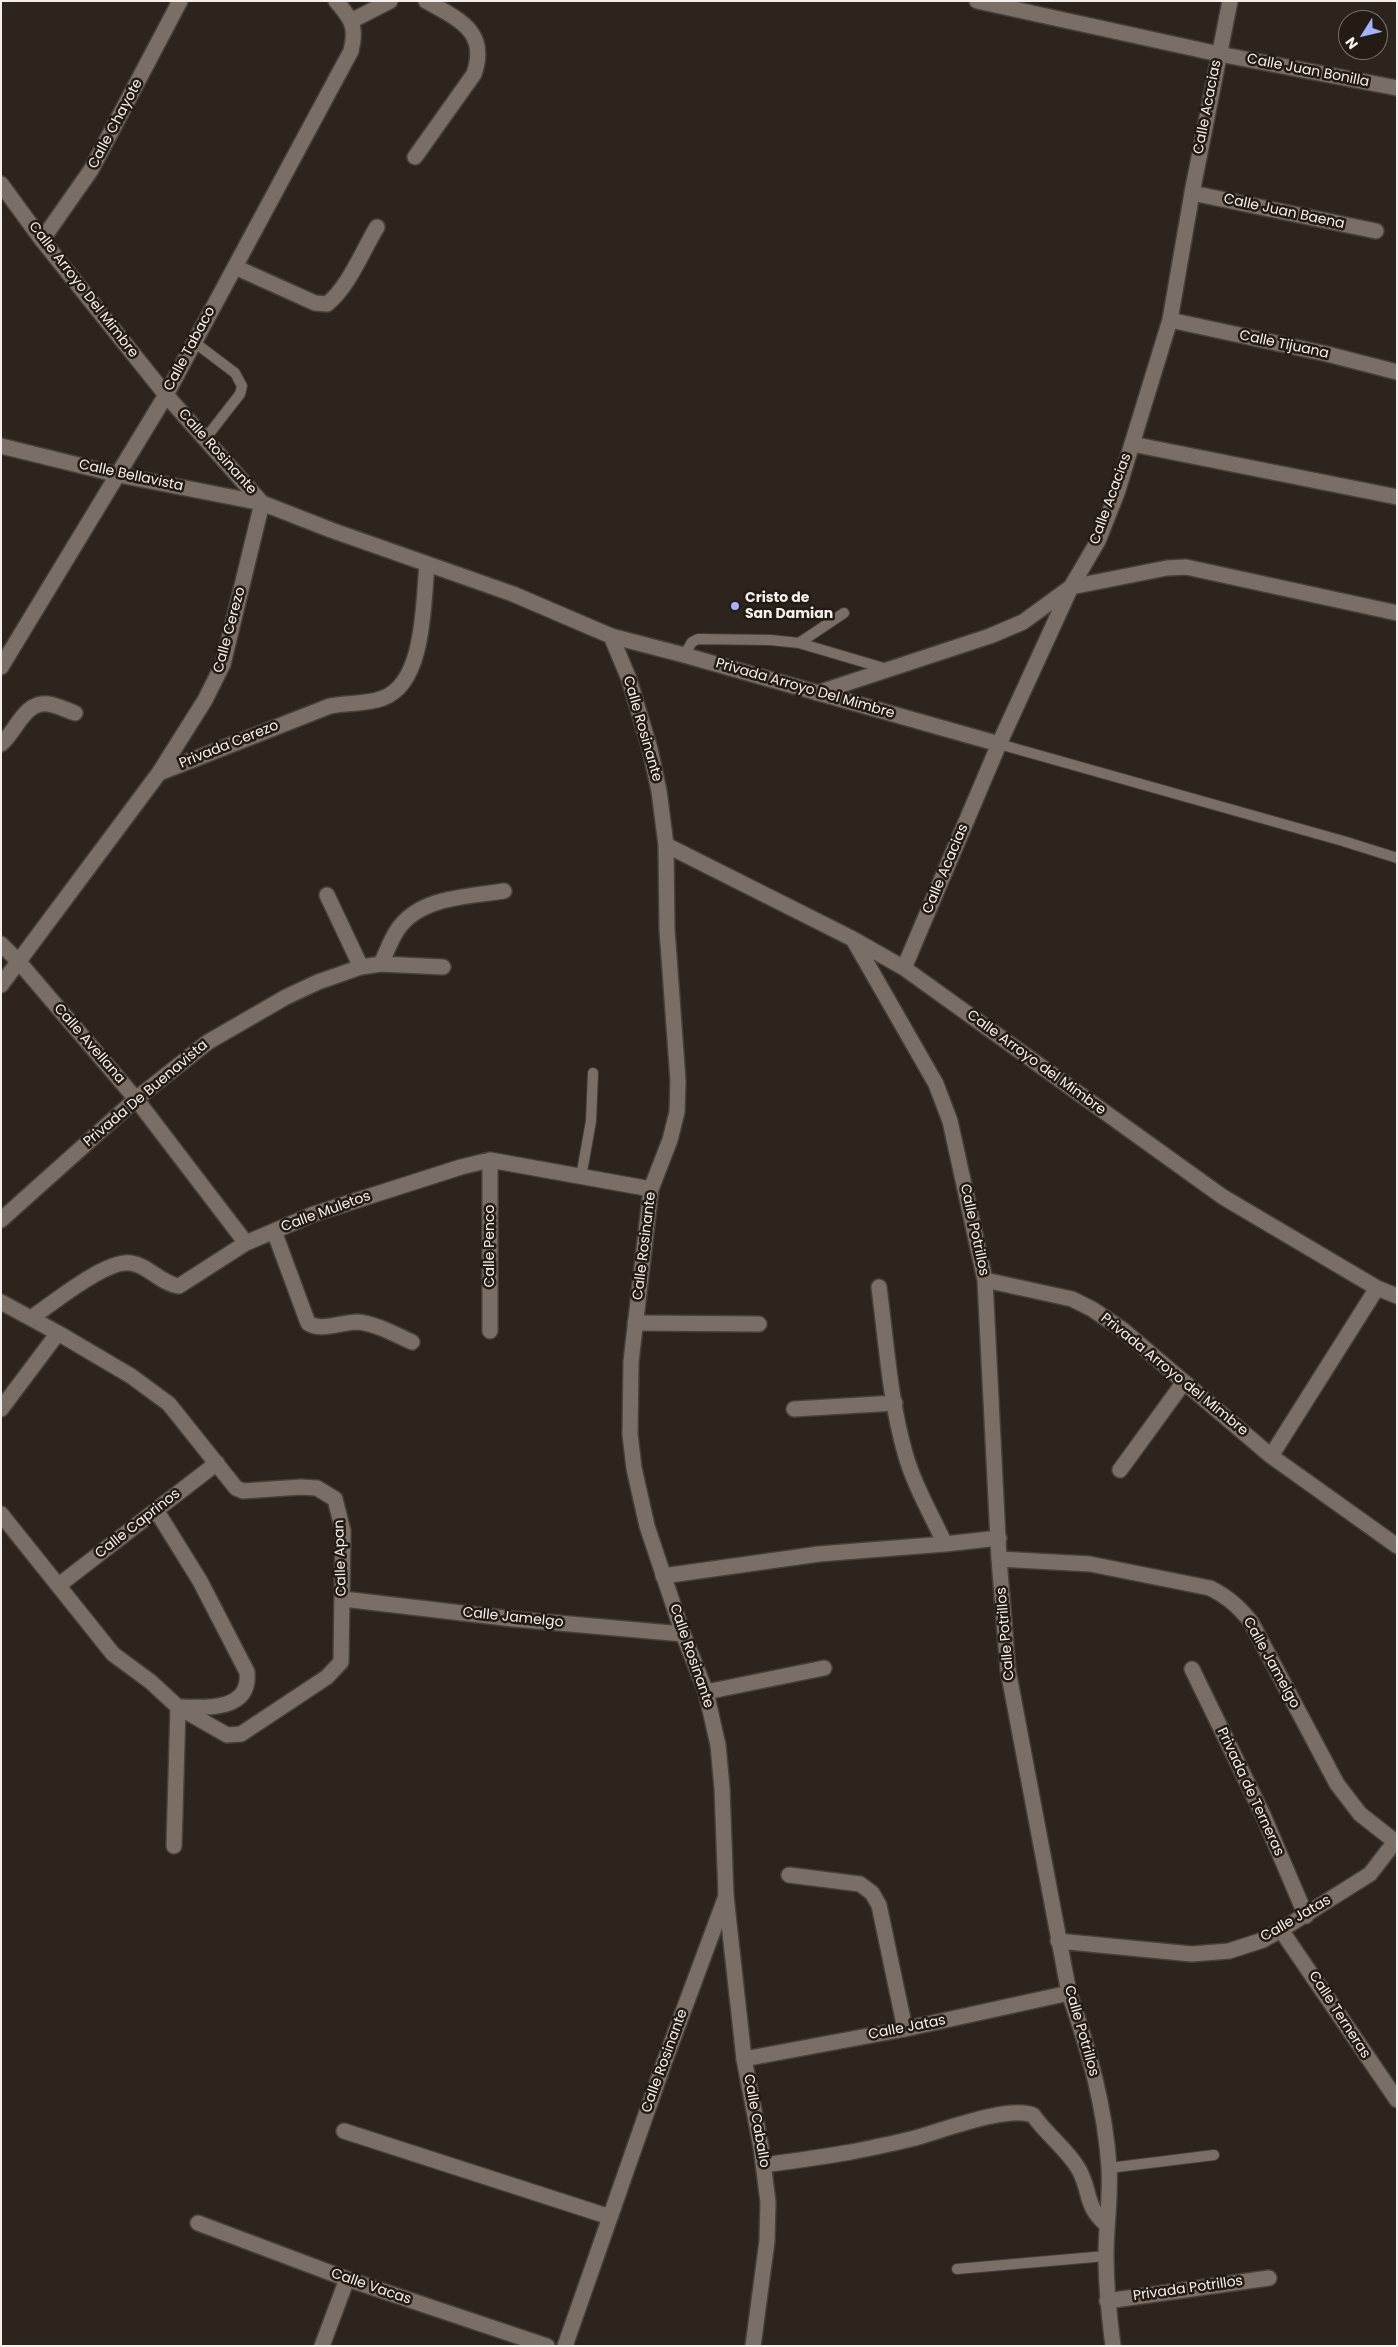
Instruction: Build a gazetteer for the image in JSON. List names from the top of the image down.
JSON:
{
  "streets": {
    "street": [
      "Calle Juan Bonilla",
      "Calle Acacias",
      "Calle Chayote",
      "Calle Juan Baena",
      "Calle Arroyo Del Mimbre",
      "Calle Tijuana",
      "Calle Tabaco",
      "Calle Rosinante",
      "Calle Bellavista",
      "Calle Cerezo",
      "Privada Arroyo Del Mimbre",
      "Privada Cerezo",
      "Calle Avellana",
      "Calle Arroyo del Mimbre",
      "Privada De Buenavista",
      "Calle Muletos",
      "Calle Potrillos",
      "Calle Penco",
      "Privada Arroyo del Mimbre",
      "Calle Caprinos",
      "Calle Apan",
      "Calle Jamelgo",
      "Privada de Terneras",
      "Calle Jatas",
      "Calle Terneras",
      "Calle Caballo",
      "Calle Vacas",
      "Privada Potrillos"
    ]
  },
  "crossings": [
    ["Calle Juan Bonilla", "Calle Acacias"],
    ["Calle Acacias", "Calle Juan Baena"],
    ["Calle Acacias", "Calle Tijuana"],
    ["Calle Acacias", "Privada Arroyo Del Mimbre"],
    ["Calle Acacias", "Calle Arroyo del Mimbre"],
    ["Calle Chayote", "Calle Arroyo Del Mimbre"],
    ["Calle Arroyo Del Mimbre", "Calle Tabaco"],
    ["Calle Arroyo Del Mimbre", "Calle Rosinante"],
    ["Calle Tabaco", "Calle Rosinante"],
    ["Calle Tabaco", "Calle Bellavista"],
    ["Calle Rosinante", "Calle Bellavista"],
    ["Calle Rosinante", "Calle Cerezo"],
    ["Calle Rosinante", "Privada Arroyo Del Mimbre"],
    ["Calle Rosinante", "Privada Cerezo"],
    ["Calle Rosinante", "Calle Arroyo del Mimbre"],
    ["Calle Rosinante", "Calle Muletos"],
    ["Calle Rosinante", "Calle Jamelgo"],
    ["Calle Rosinante", "Calle Caballo"],
    ["Calle Bellavista", "Calle Cerezo"],
    ["Calle Cerezo", "Privada Cerezo"],
    ["Calle Avellana", "Privada De Buenavista"],
    ["Calle Avellana", "Calle Muletos"],
    ["Calle Arroyo del Mimbre", "Calle Potrillos"],
    ["Calle Muletos", "Calle Penco"],
    ["Calle Muletos", "Calle Apan"],
    ["Calle Potrillos", "Privada Arroyo del Mimbre"],
    ["Calle Potrillos", "Calle Jamelgo"],
    ["Calle Potrillos", "Calle Jatas"],
    ["Calle Potrillos", "Privada Potrillos"],
    ["Calle Caprinos", "Calle Apan"],
    ["Calle Apan", "Calle Jamelgo"],
    ["Calle Jamelgo", "Calle Jatas"],
    ["Privada de Terneras", "Calle Jatas"],
    ["Calle Jatas", "Calle Terneras"],
    ["Calle Jatas", "Calle Caballo"]
  ],
  "places": ["Cristo de San Damian"],
  "north": "bottom left"
}
